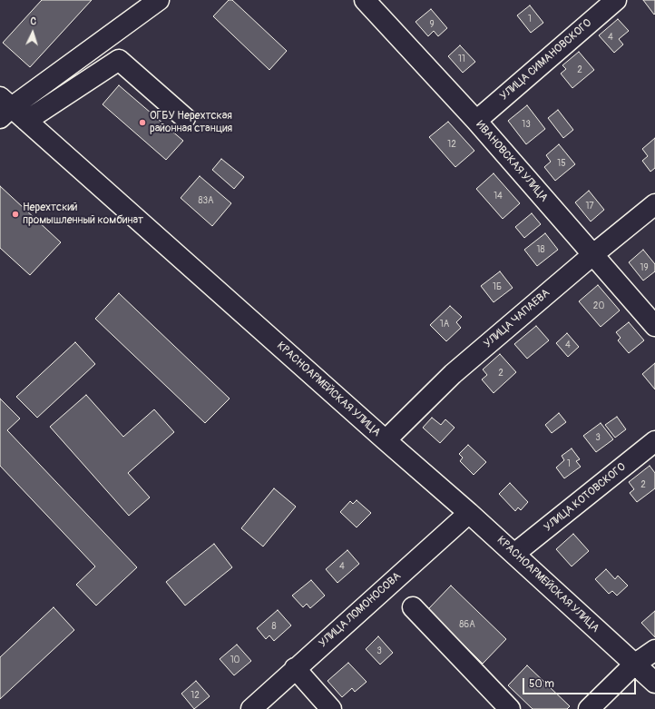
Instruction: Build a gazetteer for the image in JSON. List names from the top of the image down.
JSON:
{
  "streets": {
    "street": [
      "УЛИЦА СИМАНОВСКОГО",
      "ИВАНОВСКАЯ УЛИЦА",
      "УЛИЦА ЧАПАЕВА",
      "КРАСНОАРМЕЙСКАЯ УЛИЦА",
      "УЛИЦА КОТОВСКОГО",
      "УЛИЦА ЛОМОНОСОВА"
    ]
  },
  "crossings": [
    ["УЛИЦА СИМАНОВСКОГО", "ИВАНОВСКАЯ УЛИЦА"],
    ["ИВАНОВСКАЯ УЛИЦА", "УЛИЦА ЧАПАЕВА"],
    ["УЛИЦА ЧАПАЕВА", "КРАСНОАРМЕЙСКАЯ УЛИЦА"],
    ["КРАСНОАРМЕЙСКАЯ УЛИЦА", "УЛИЦА КОТОВСКОГО"],
    ["КРАСНОАРМЕЙСКАЯ УЛИЦА", "УЛИЦА ЛОМОНОСОВА"]
  ],
  "places": ["ОГБУ Нерехтская районная станция", "Нерехтский промышленный комбинат"],
  "house_numbers": [
    "1",
    "9",
    "4",
    "11",
    "2",
    "13",
    "12",
    "15",
    "14",
    "83А",
    "17",
    "18",
    "19",
    "1Б",
    "20",
    "1А",
    "4",
    "2",
    "3",
    "1",
    "2",
    "4",
    "86А",
    "8",
    "3",
    "10",
    "12"
  ],
  "scale_bar": "50 m",
  "north": "top"
}
